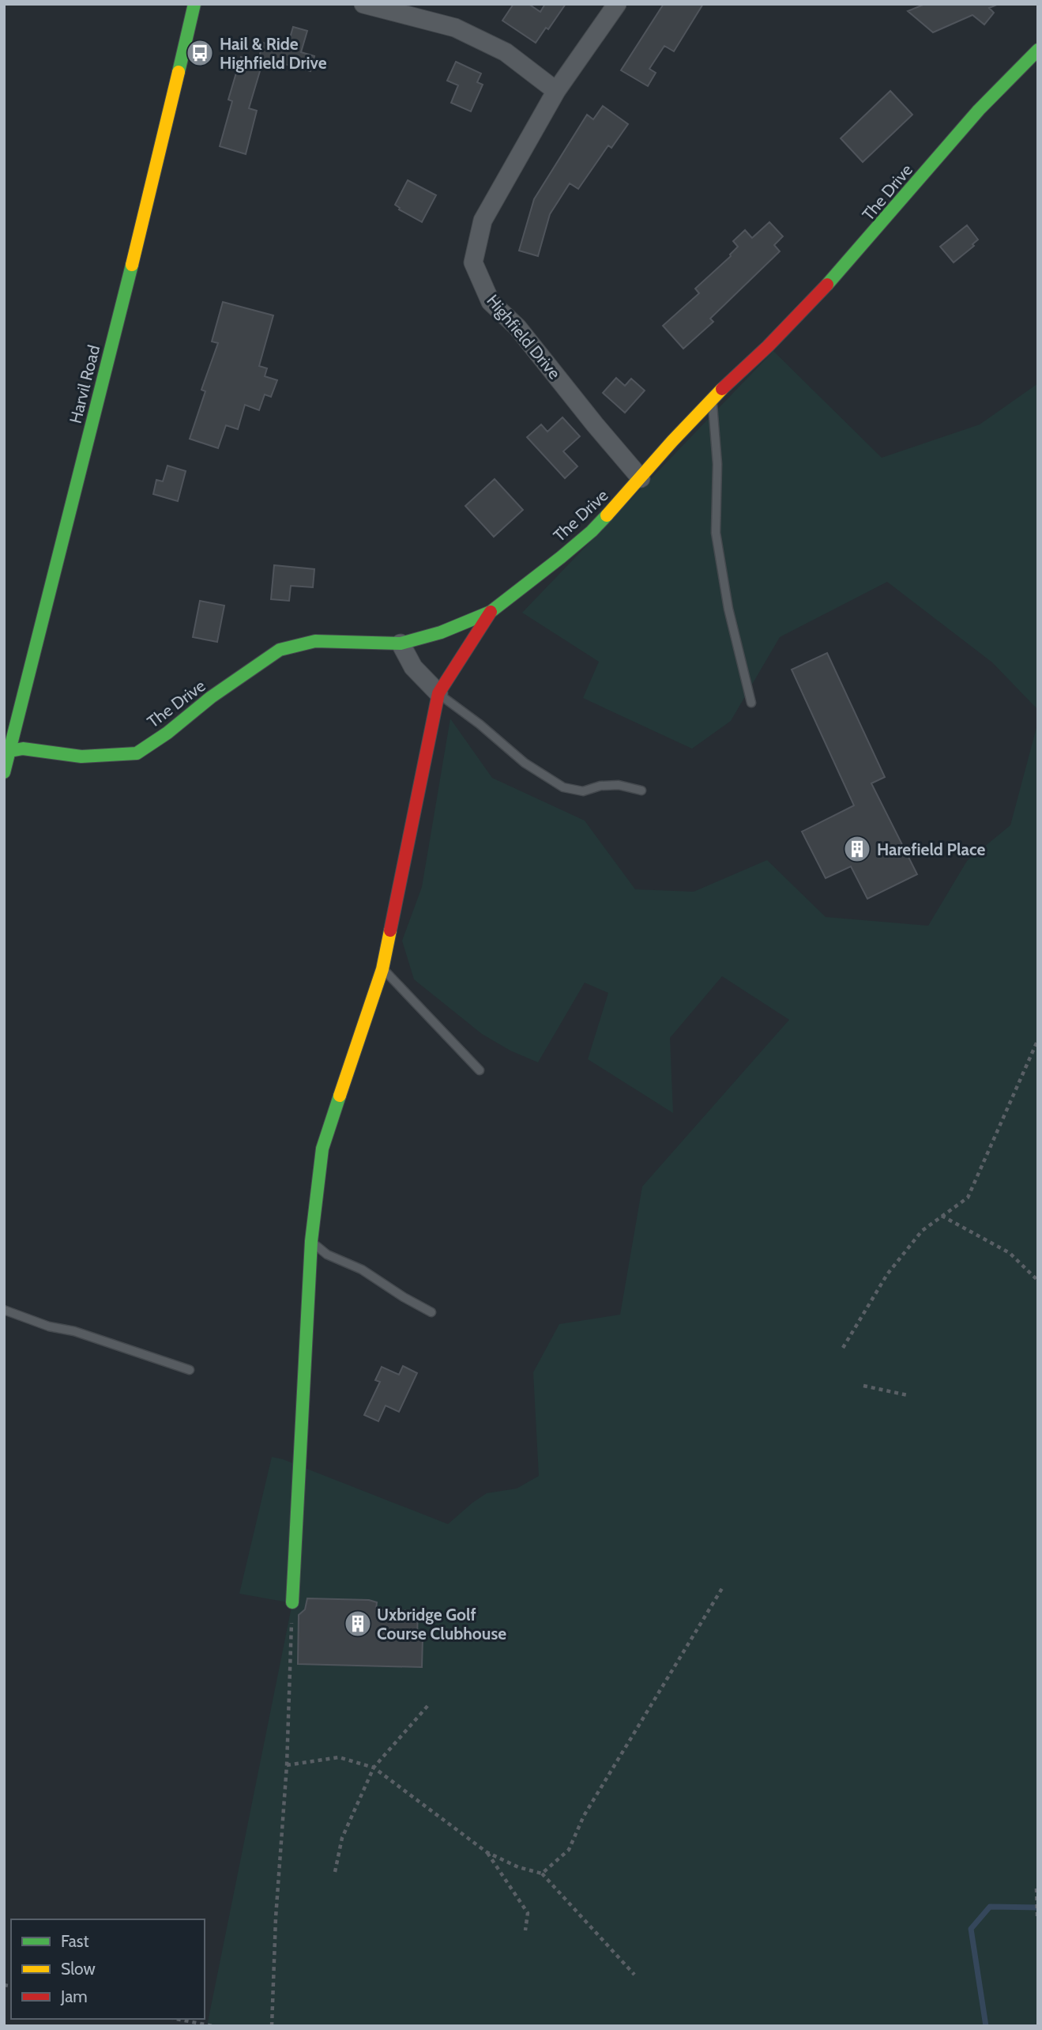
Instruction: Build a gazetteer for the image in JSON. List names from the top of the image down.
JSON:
{
  "streets": {
    "street": ["The Drive", "Highfield Drive", "Harvil Road"]
  },
  "crossings": [
    ["The Drive", "Highfield Drive"],
    ["The Drive", "Harvil Road"]
  ],
  "places": {
    "bus stop": ["Hail & Ride Highfield Drive"],
    "building": ["Harefield Place", "Uxbridge Golf Course Clubhouse"]
  },
  "legend": ["Fast", "Slow", "Jam"]
}
